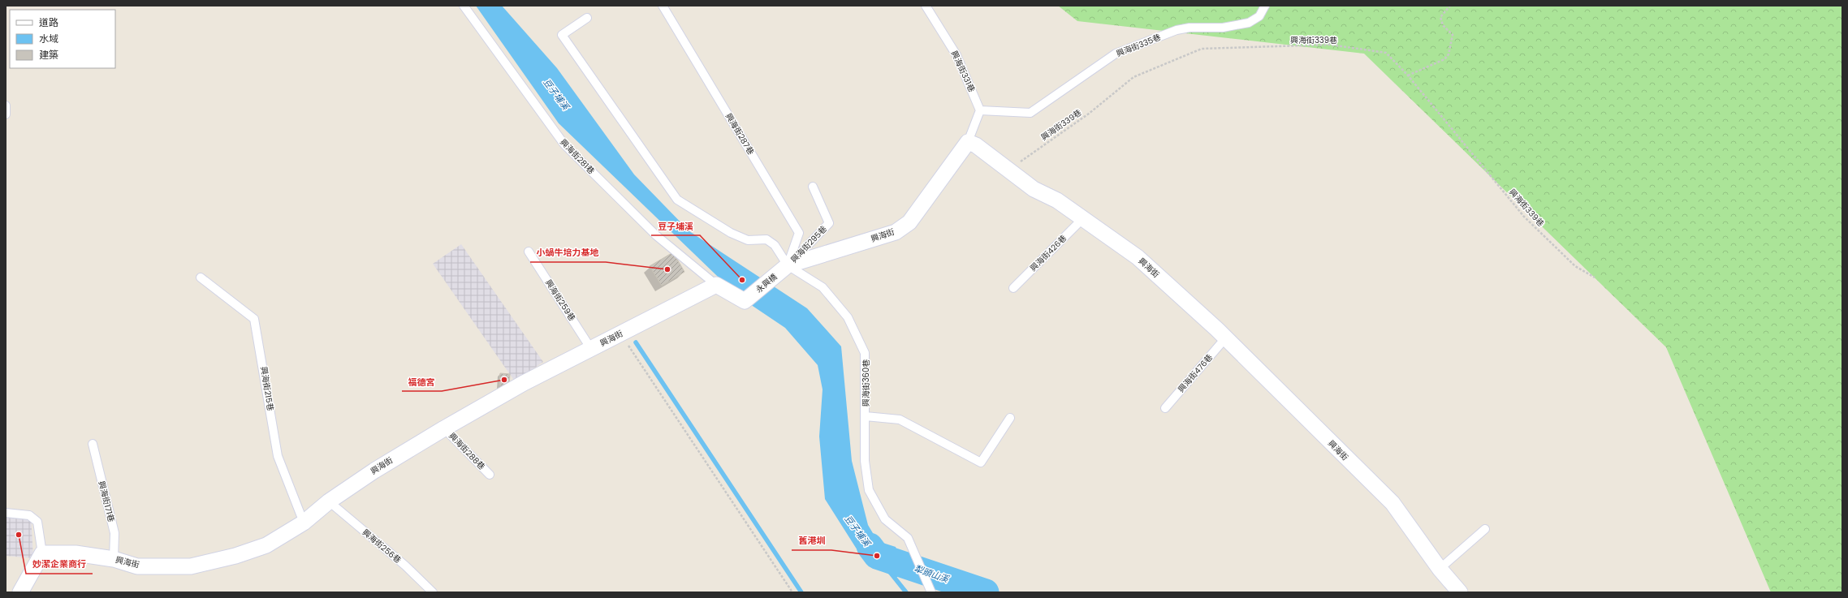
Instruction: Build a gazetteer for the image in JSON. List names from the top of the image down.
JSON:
{
  "streets": {
    "street": ["興海街", "永興橋"],
    "lane": [
      "興海街335巷",
      "興海街331巷",
      "興海街287巷",
      "興海街281巷",
      "興海街295巷",
      "興海街426巷",
      "興海街259巷",
      "興海街476巷",
      "興海街360巷",
      "興海街215巷",
      "興海街288巷",
      "興海街171巷",
      "興海街256巷"
    ],
    "path": ["興海街339巷"]
  },
  "crossings": [
    ["興海街339巷", "興海街"],
    ["興海街335巷", "興海街331巷"],
    ["興海街287巷", "興海街"],
    ["興海街287巷", "興海街295巷"],
    ["興海街287巷", "永興橋"],
    ["興海街287巷", "興海街360巷"],
    ["興海街281巷", "興海街"],
    ["興海街281巷", "永興橋"],
    ["興海街", "興海街295巷"],
    ["興海街", "興海街426巷"],
    ["興海街", "永興橋"],
    ["興海街", "興海街259巷"],
    ["興海街", "興海街476巷"],
    ["興海街", "興海街360巷"],
    ["興海街", "興海街215巷"],
    ["興海街", "興海街288巷"],
    ["興海街", "興海街171巷"],
    ["興海街", "興海街256巷"],
    ["興海街295巷", "永興橋"],
    ["興海街295巷", "興海街360巷"],
    ["永興橋", "興海街360巷"]
  ],
  "water": ["豆子埔溪", "犁頭山溪"],
  "places": [
    "小蝸牛培力基地",
    "豆子埔溪",
    "福德宮",
    "妙潔企業商行",
    "舊港圳"
  ],
  "legend": ["道路", "水域", "建築"]
}
